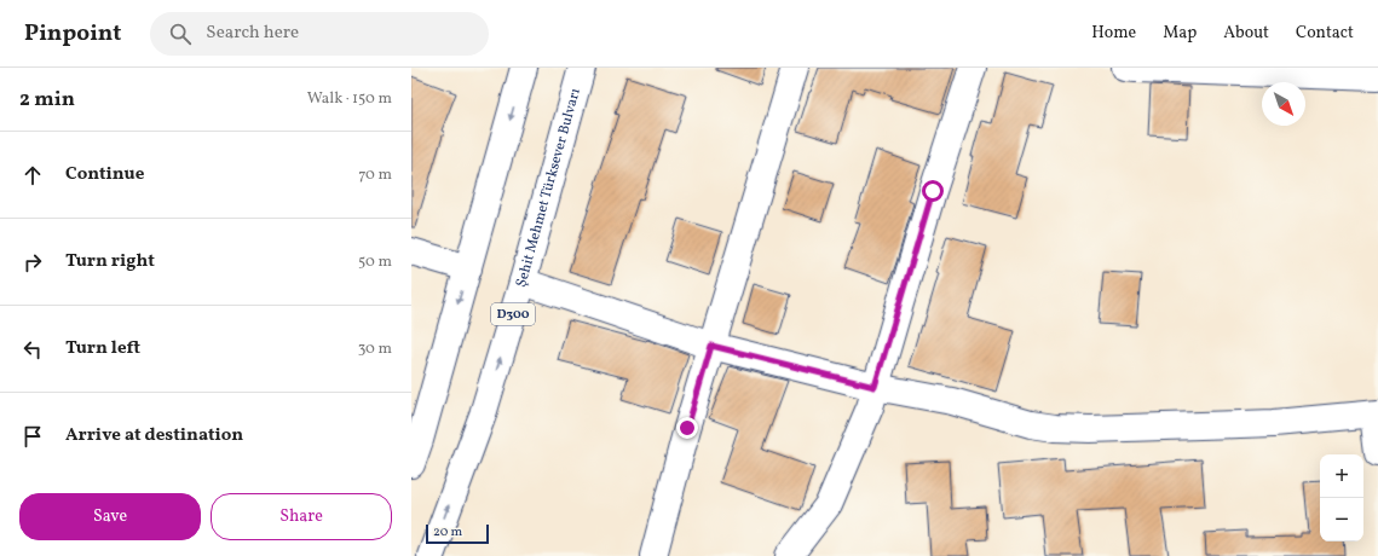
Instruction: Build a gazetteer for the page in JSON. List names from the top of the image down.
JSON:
{
  "streets": {
    "main road": ["Şehit Mehmet Türksever Bulvarı", "D300"]
  },
  "scale_bar": "20 m",
  "north": "bottom right",
  "page": {
    "header": "Pinpoint",
    "search": "Search here",
    "nav": [
      "Home",
      "Map",
      "About",
      "Contact"
    ],
    "heading": ["2 min", "Walk · 150 m"],
    "list": [
      ["Continue", "70 m"],
      ["Turn right", "50 m"],
      ["Turn left", "30 m"],
      "Arrive at destination"
    ],
    "map_buttons": ["+", "−"],
    "buttons": ["Save", "Share"],
    "scale": "20 m"
  }
}
